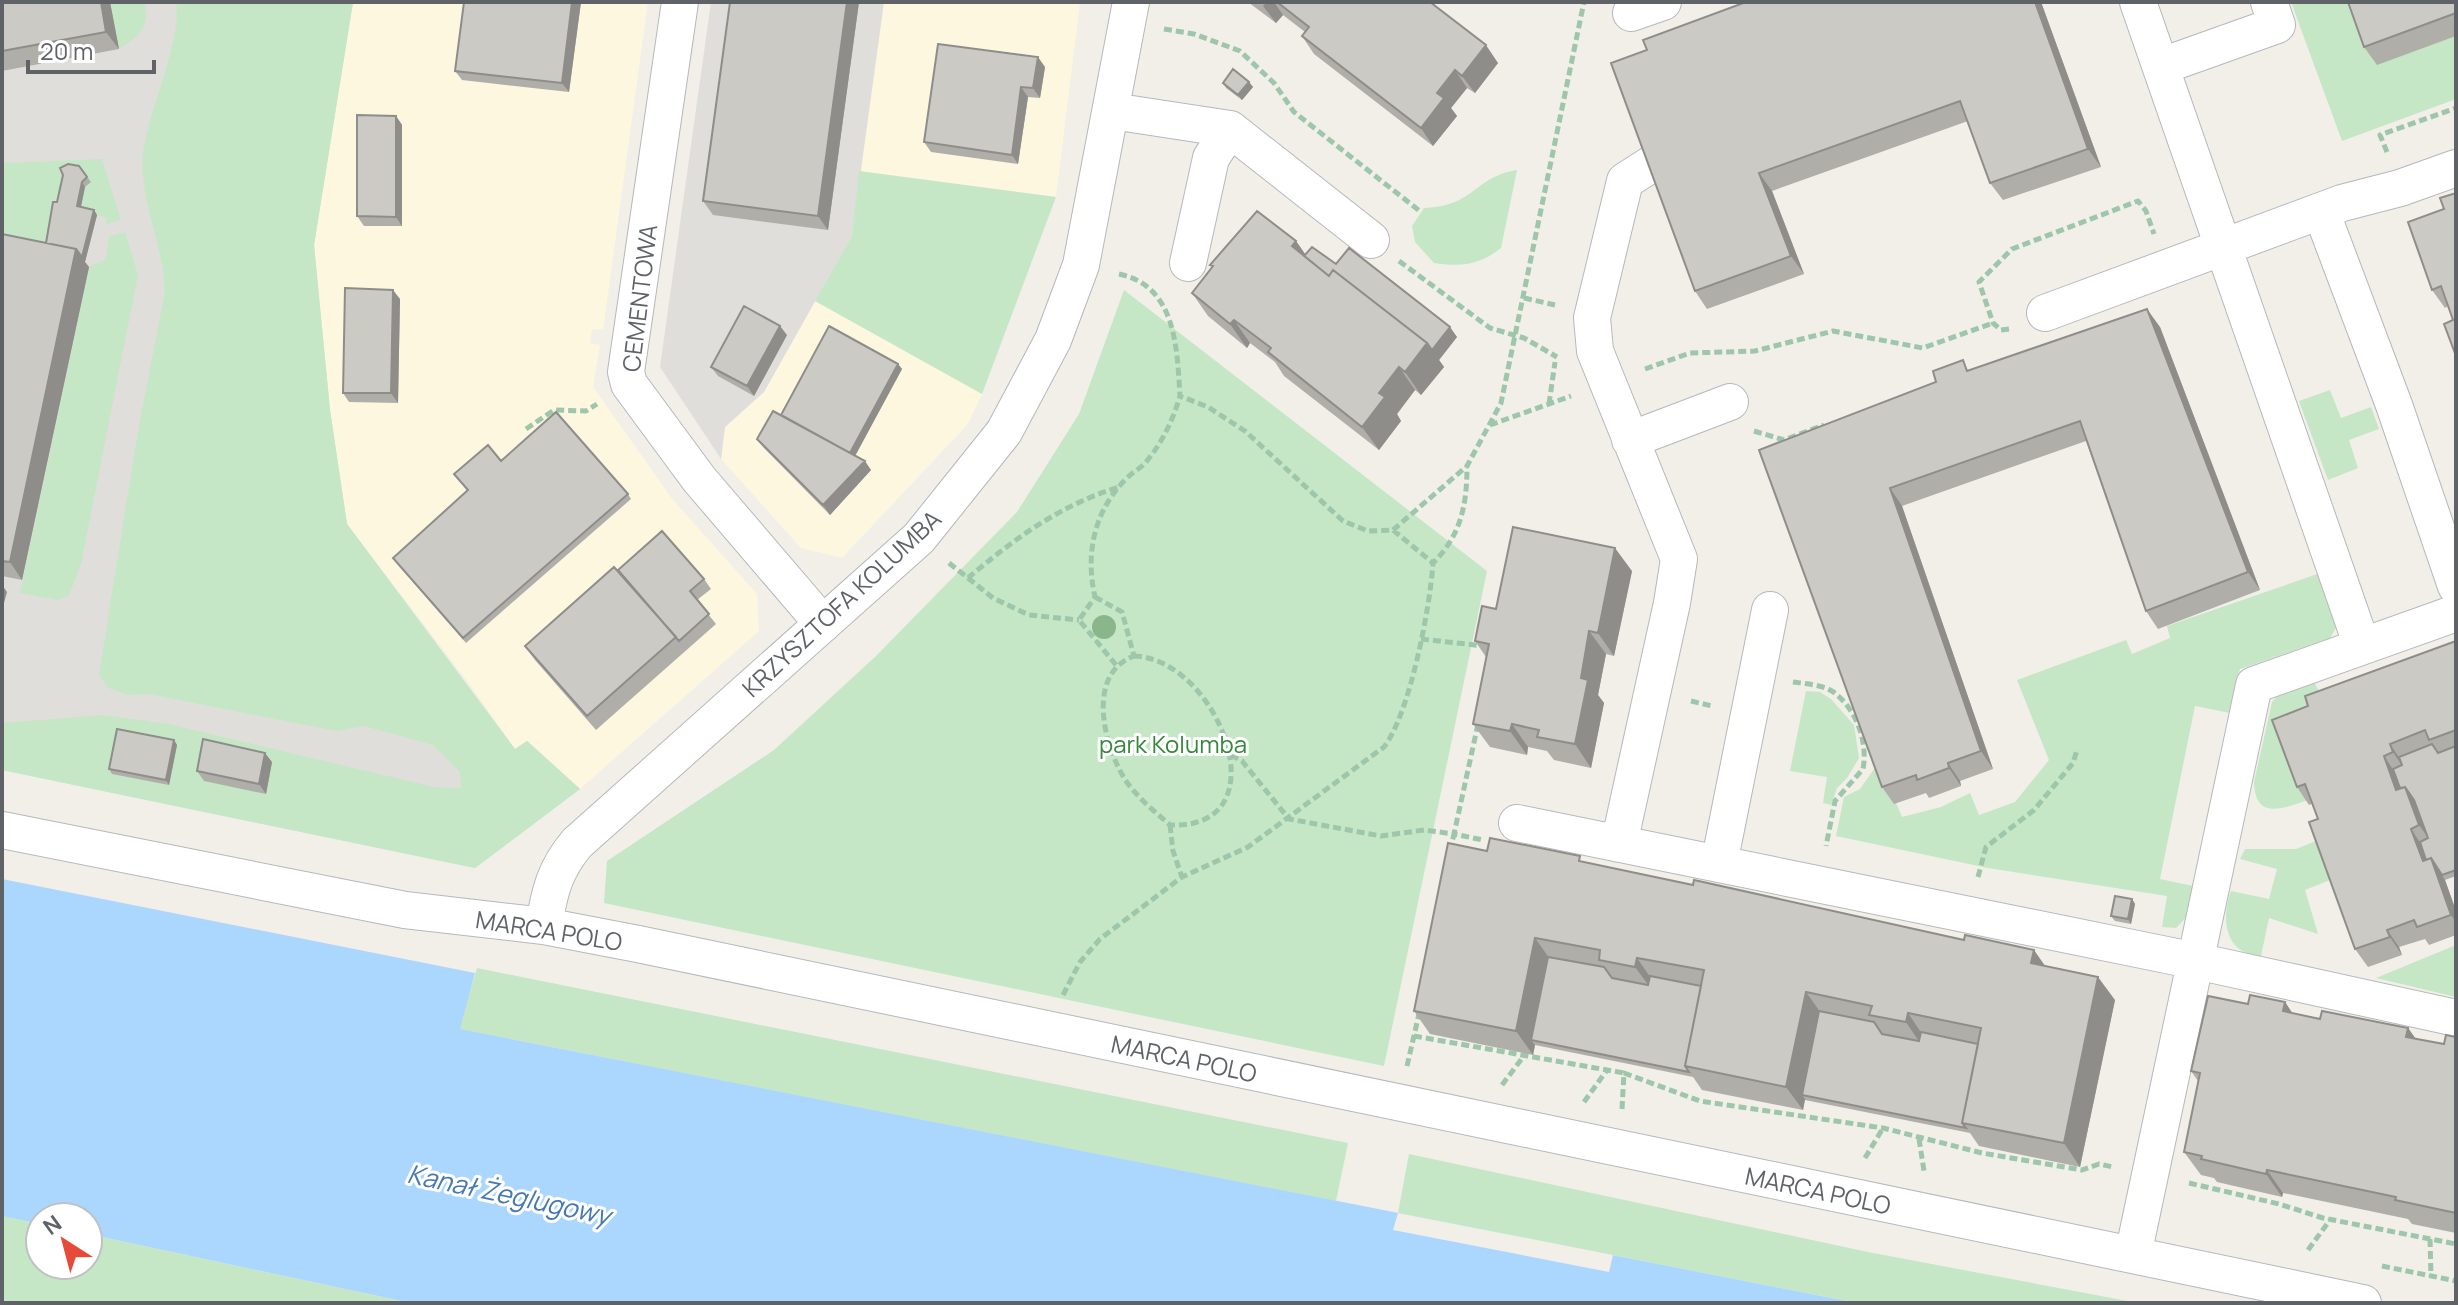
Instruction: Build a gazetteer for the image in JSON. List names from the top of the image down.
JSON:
{
  "streets": {
    "street": ["CEMENTOWA", "KRZYSZTOFA KOLUMBA", "MARCA POLO"]
  },
  "crossings": [
    ["CEMENTOWA", "KRZYSZTOFA KOLUMBA"],
    ["KRZYSZTOFA KOLUMBA", "MARCA POLO"]
  ],
  "water": ["Kanał Żeglugowy"],
  "parks": ["park Kolumba"],
  "scale_bar": "20 m",
  "north": "top left"
}
